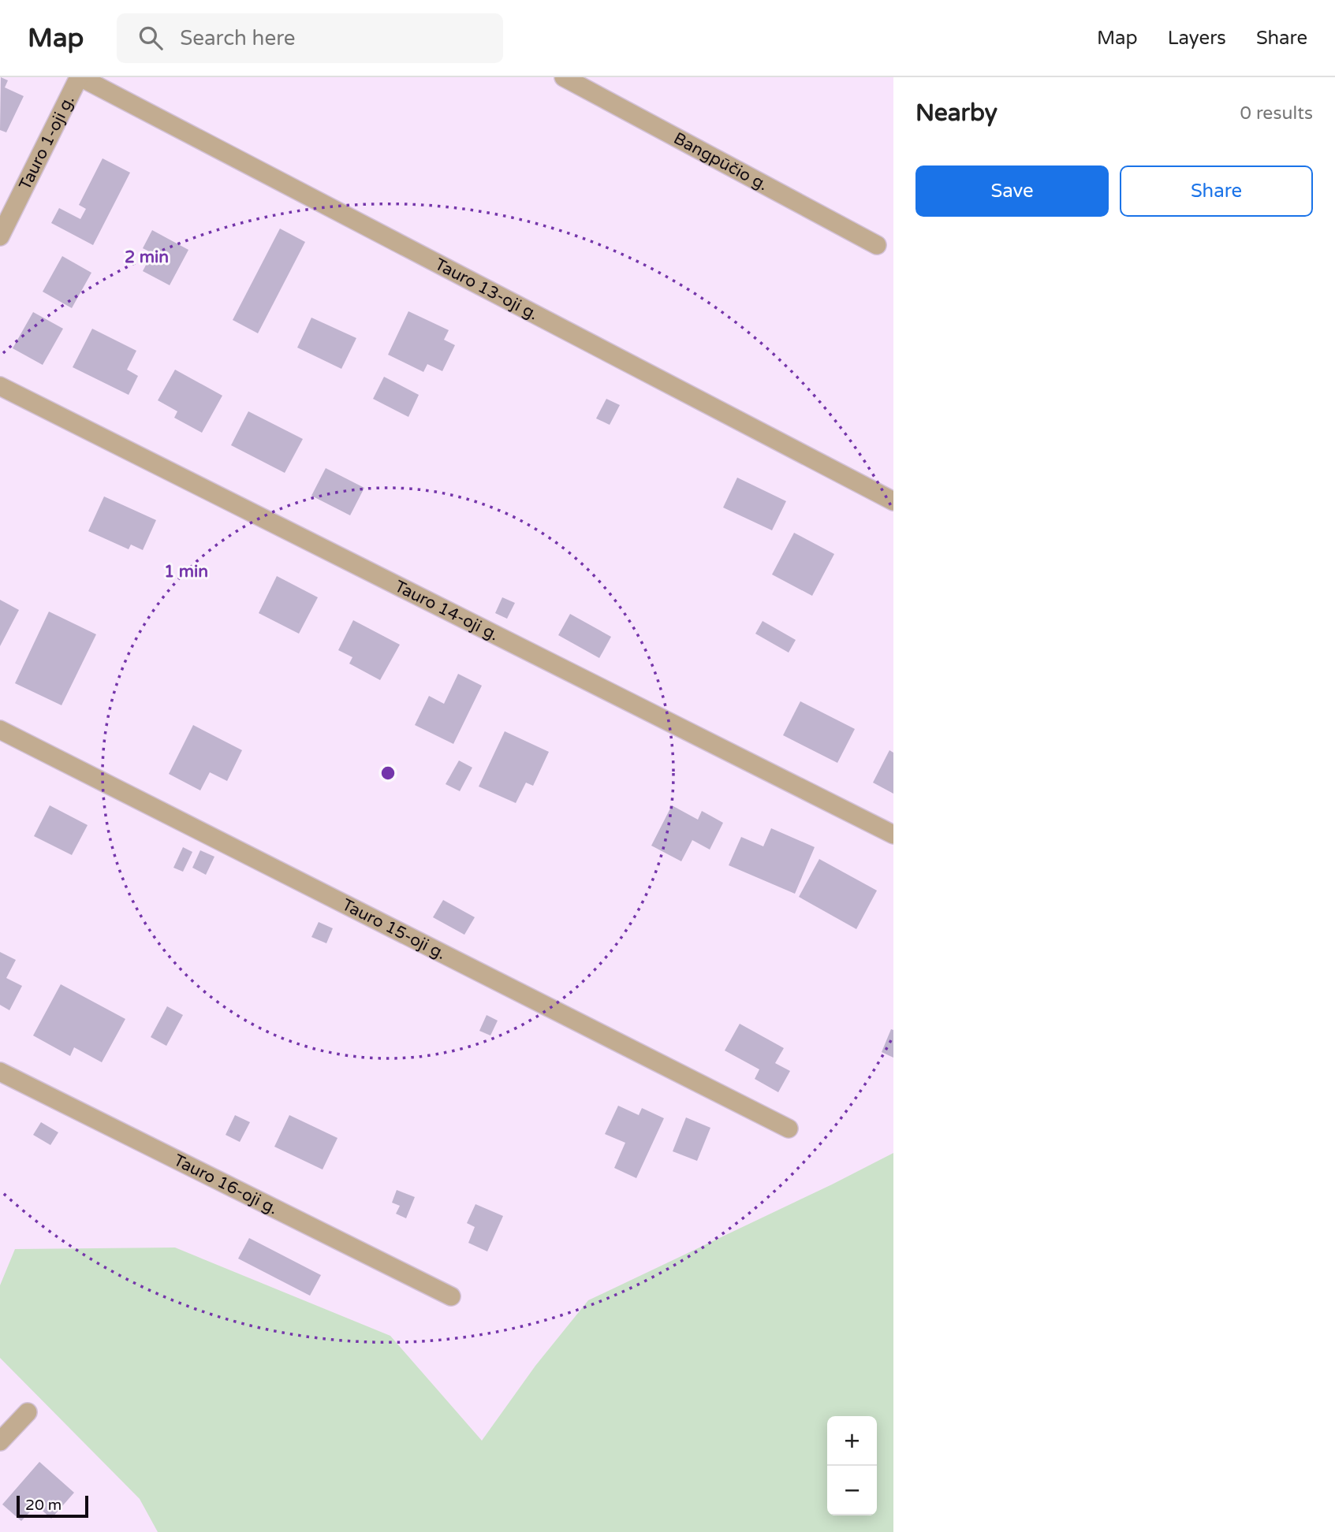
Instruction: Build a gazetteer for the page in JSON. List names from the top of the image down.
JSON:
{
  "streets": {
    "street": [
      "Tauro 1-oji g.",
      "Bangpūčio g.",
      "Tauro 13-oji g.",
      "Tauro 14-oji g.",
      "Tauro 15-oji g.",
      "Tauro 16-oji g."
    ]
  },
  "crossings": [
    ["Tauro 1-oji g.", "Tauro 13-oji g."]
  ],
  "scale_bar": "20 m",
  "page": {
    "header": "Map",
    "search": "Search here",
    "nav": ["Map", "Layers", "Share"],
    "heading": ["Nearby", "0 results"],
    "buttons": ["Save", "Share"],
    "map_buttons": ["+", "−"],
    "scale": "20 m"
  },
  "rings": ["2 min", "1 min"]
}
